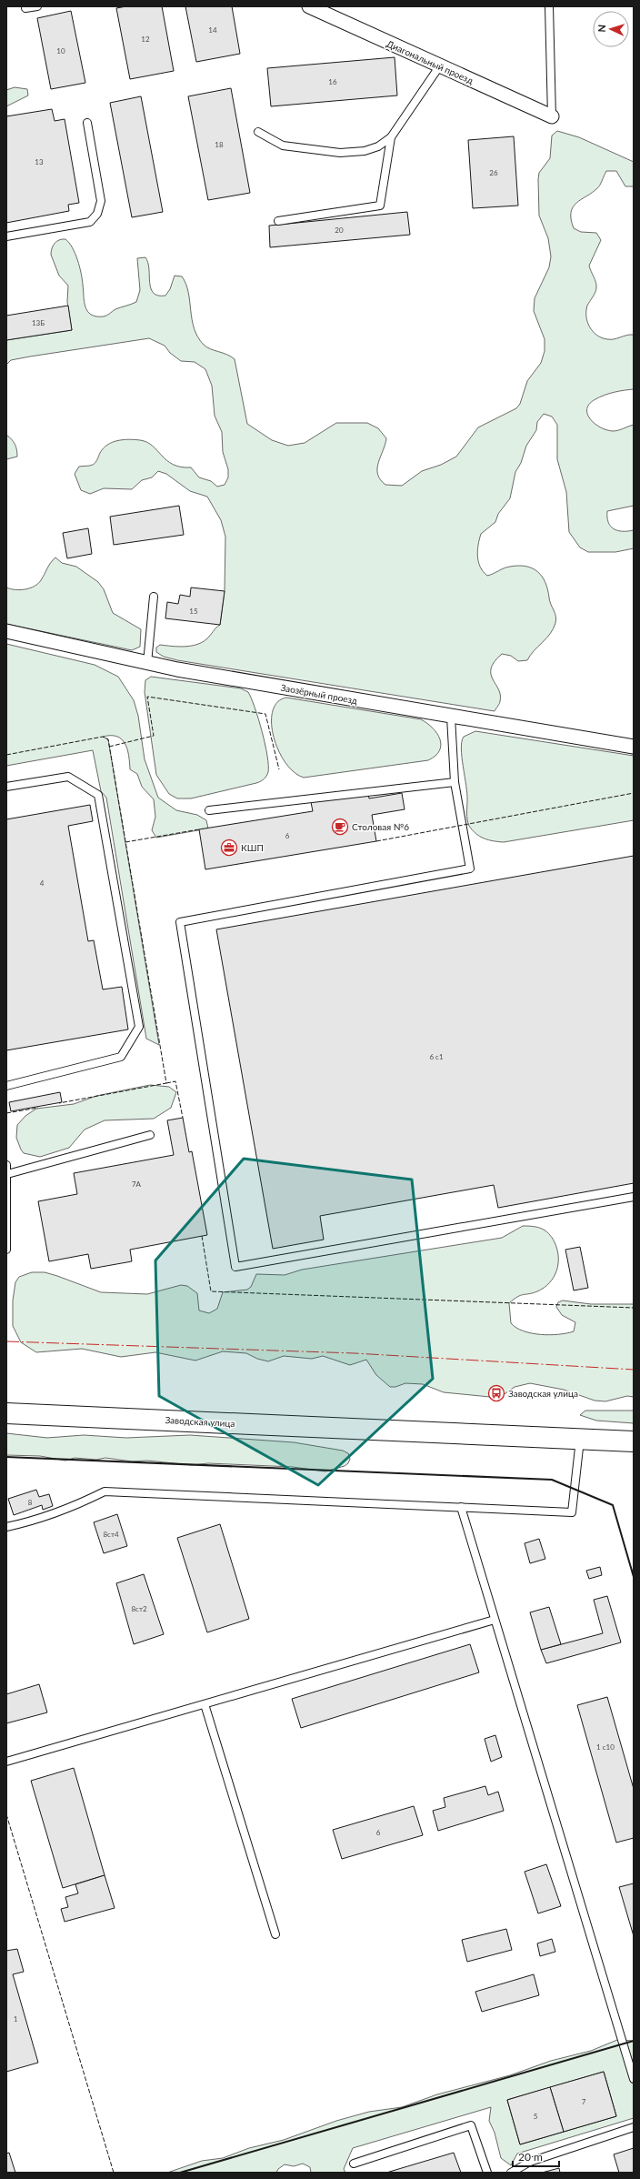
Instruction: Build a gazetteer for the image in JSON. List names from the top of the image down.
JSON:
{
  "streets": {
    "street": ["Диагональный проезд", "Заозёрный проезд", "Заводская улица"]
  },
  "places": {
    "cafe": ["Столовая №6"],
    "office": ["КШП"],
    "bus stop": ["Заводская улица"]
  },
  "house_numbers": [
    "14",
    "12",
    "10",
    "16",
    "18",
    "13",
    "26",
    "20",
    "13Б",
    "15",
    "6",
    "4",
    "6 с1",
    "7А",
    "8",
    "8ст4",
    "8ст2",
    "1 с10",
    "6",
    "1",
    "7",
    "5"
  ],
  "scale_bar": "20 m",
  "north": "left"
}
